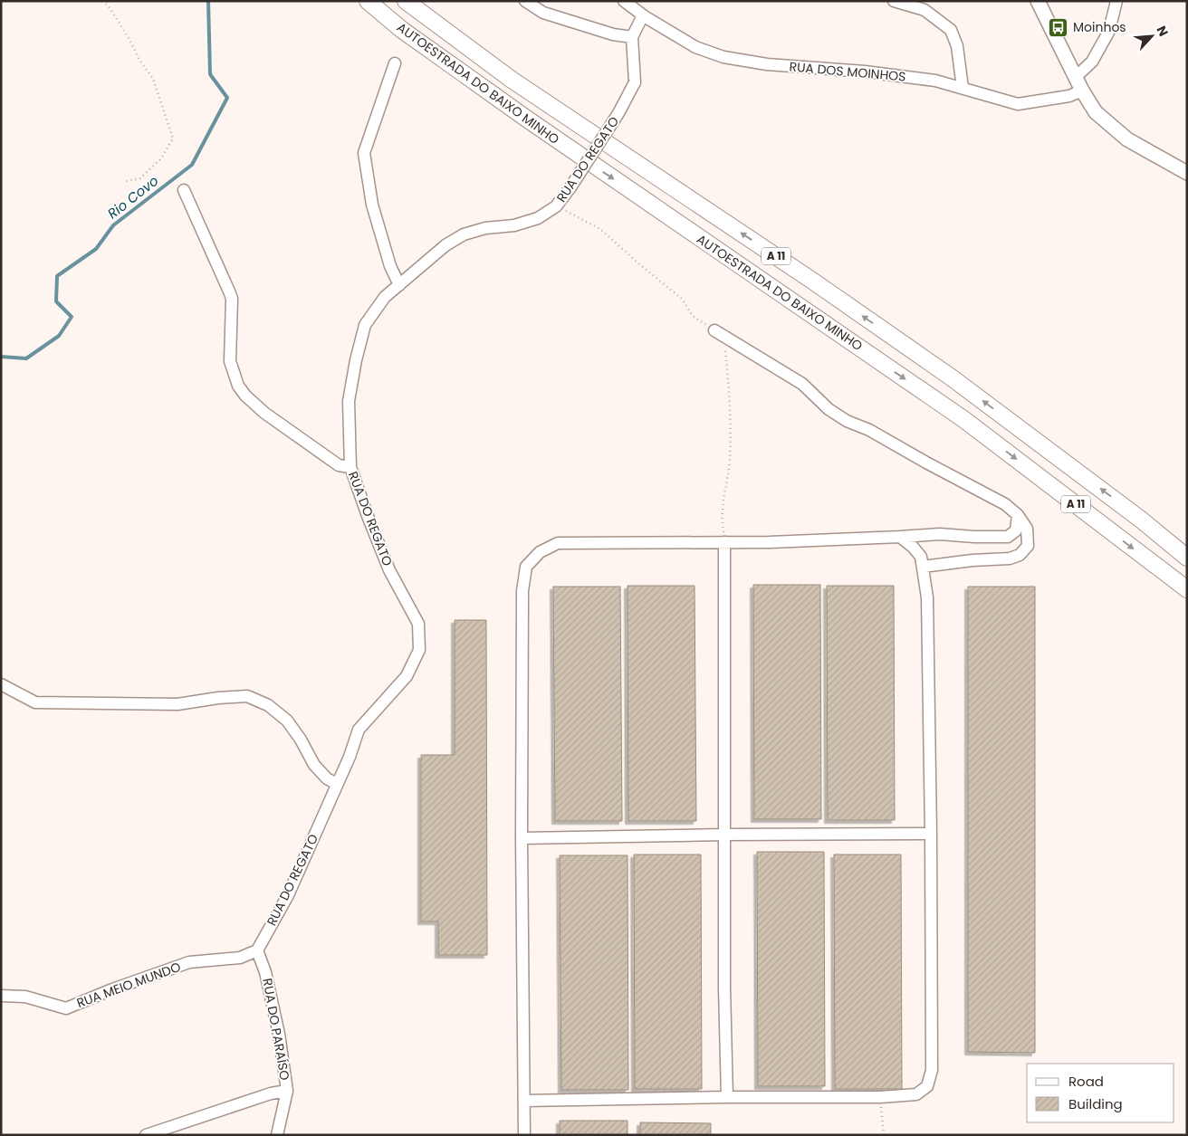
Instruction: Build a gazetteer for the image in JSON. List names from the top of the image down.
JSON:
{
  "streets": {
    "highway": ["AUTOESTRADA DO BAIXO MINHO", "A 11"],
    "street": [
      "RUA DOS MOINHOS",
      "RUA DO REGATO",
      "RUA MEIO MUNDO",
      "RUA DO PARAÍSO"
    ]
  },
  "crossings": [
    ["RUA DOS MOINHOS", "RUA DO REGATO"],
    ["RUA DO REGATO", "RUA MEIO MUNDO"],
    ["RUA DO REGATO", "RUA DO PARAÍSO"],
    ["RUA MEIO MUNDO", "RUA DO PARAÍSO"]
  ],
  "water": ["Rio Covo"],
  "places": {
    "bus stop": ["Moinhos"]
  },
  "legend": ["Road", "Building"],
  "north": "top right"
}
